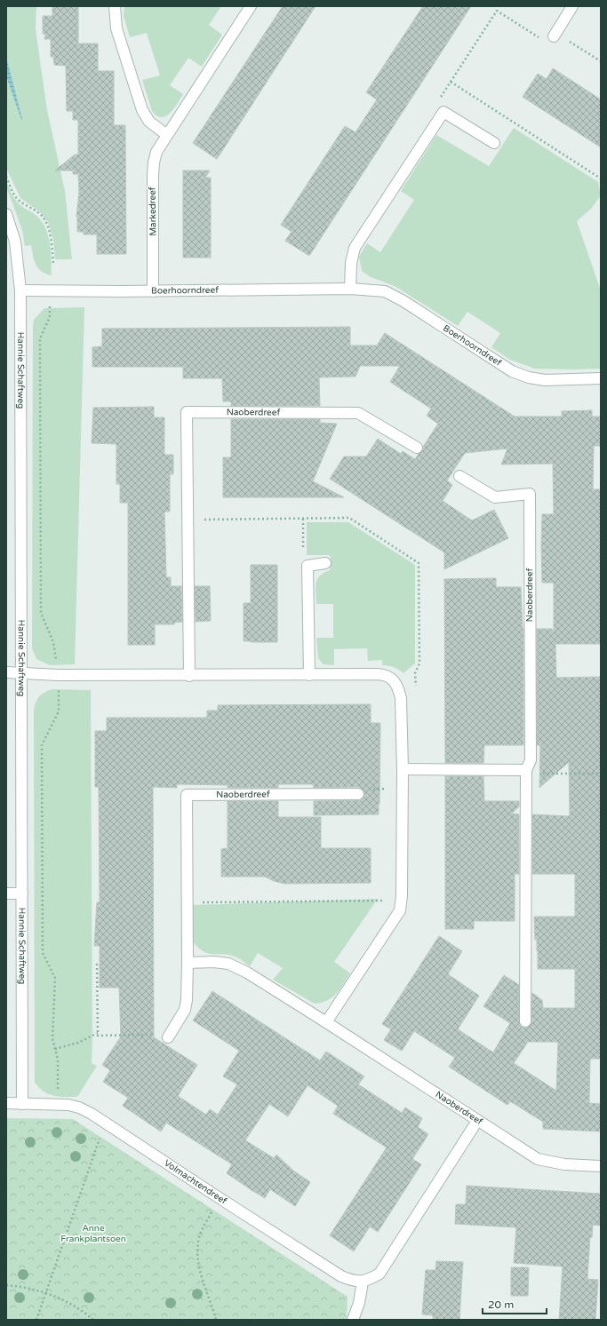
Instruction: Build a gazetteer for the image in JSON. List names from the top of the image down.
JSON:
{
  "streets": {
    "street": [
      "Markedreef",
      "Boerhoorndreef",
      "Hannie Schaftweg",
      "Naoberdreef",
      "Volmachtendreef"
    ]
  },
  "crossings": [
    ["Markedreef", "Boerhoorndreef"],
    ["Boerhoorndreef", "Hannie Schaftweg"],
    ["Hannie Schaftweg", "Volmachtendreef"]
  ],
  "parks": ["Anne Frankplantsoen"],
  "scale_bar": "20 m"
}
